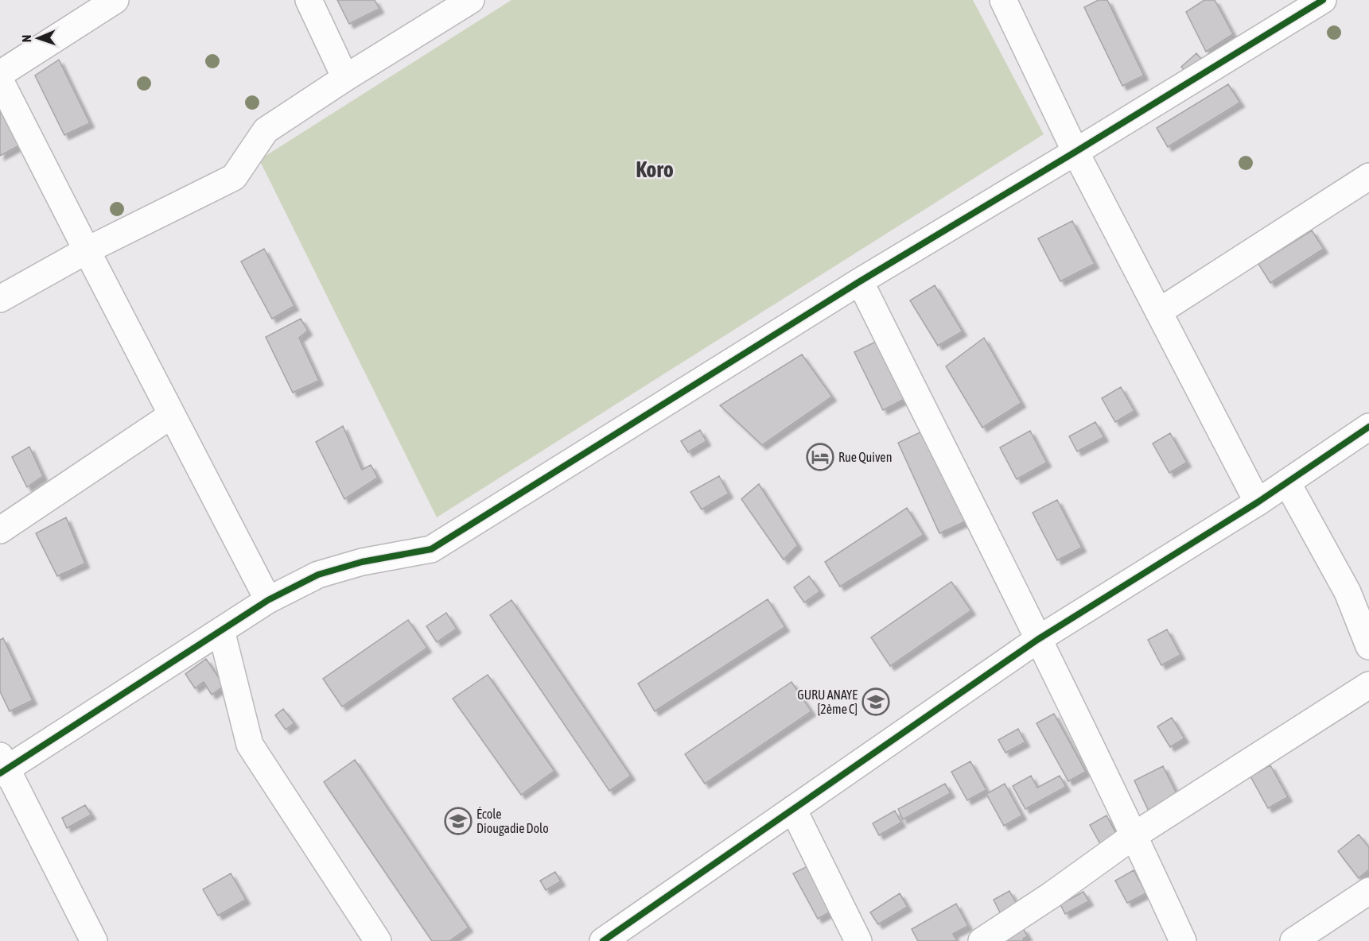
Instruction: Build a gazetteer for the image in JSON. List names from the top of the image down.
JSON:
{
  "districts": ["Koro"],
  "places": {
    "hotel": ["Rue Quiven"],
    "school or university": ["GURU ANAYE [2ème C]", "École Diougadie Dolo"]
  },
  "north": "left"
}
